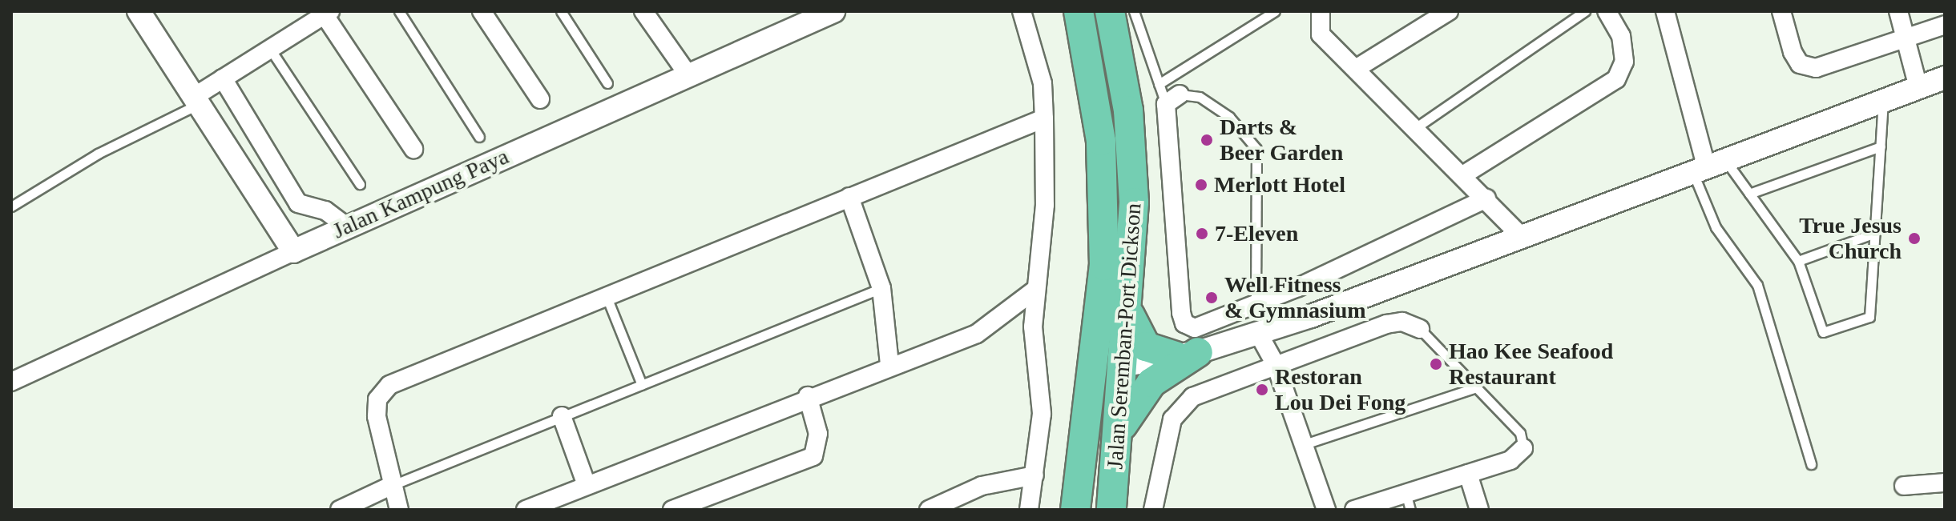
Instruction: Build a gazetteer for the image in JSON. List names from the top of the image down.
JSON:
{
  "streets": {
    "highway": ["Jalan Seremban-Port Dickson"],
    "street": ["Jalan Kampung Paya"]
  },
  "places": [
    "Darts & Beer Garden",
    "Merlott Hotel",
    "7-Eleven",
    "True Jesus Church",
    "Well Fitness & Gymnasium",
    "Hao Kee Seafood Restaurant",
    "Restoran Lou Dei Fong"
  ]
}
